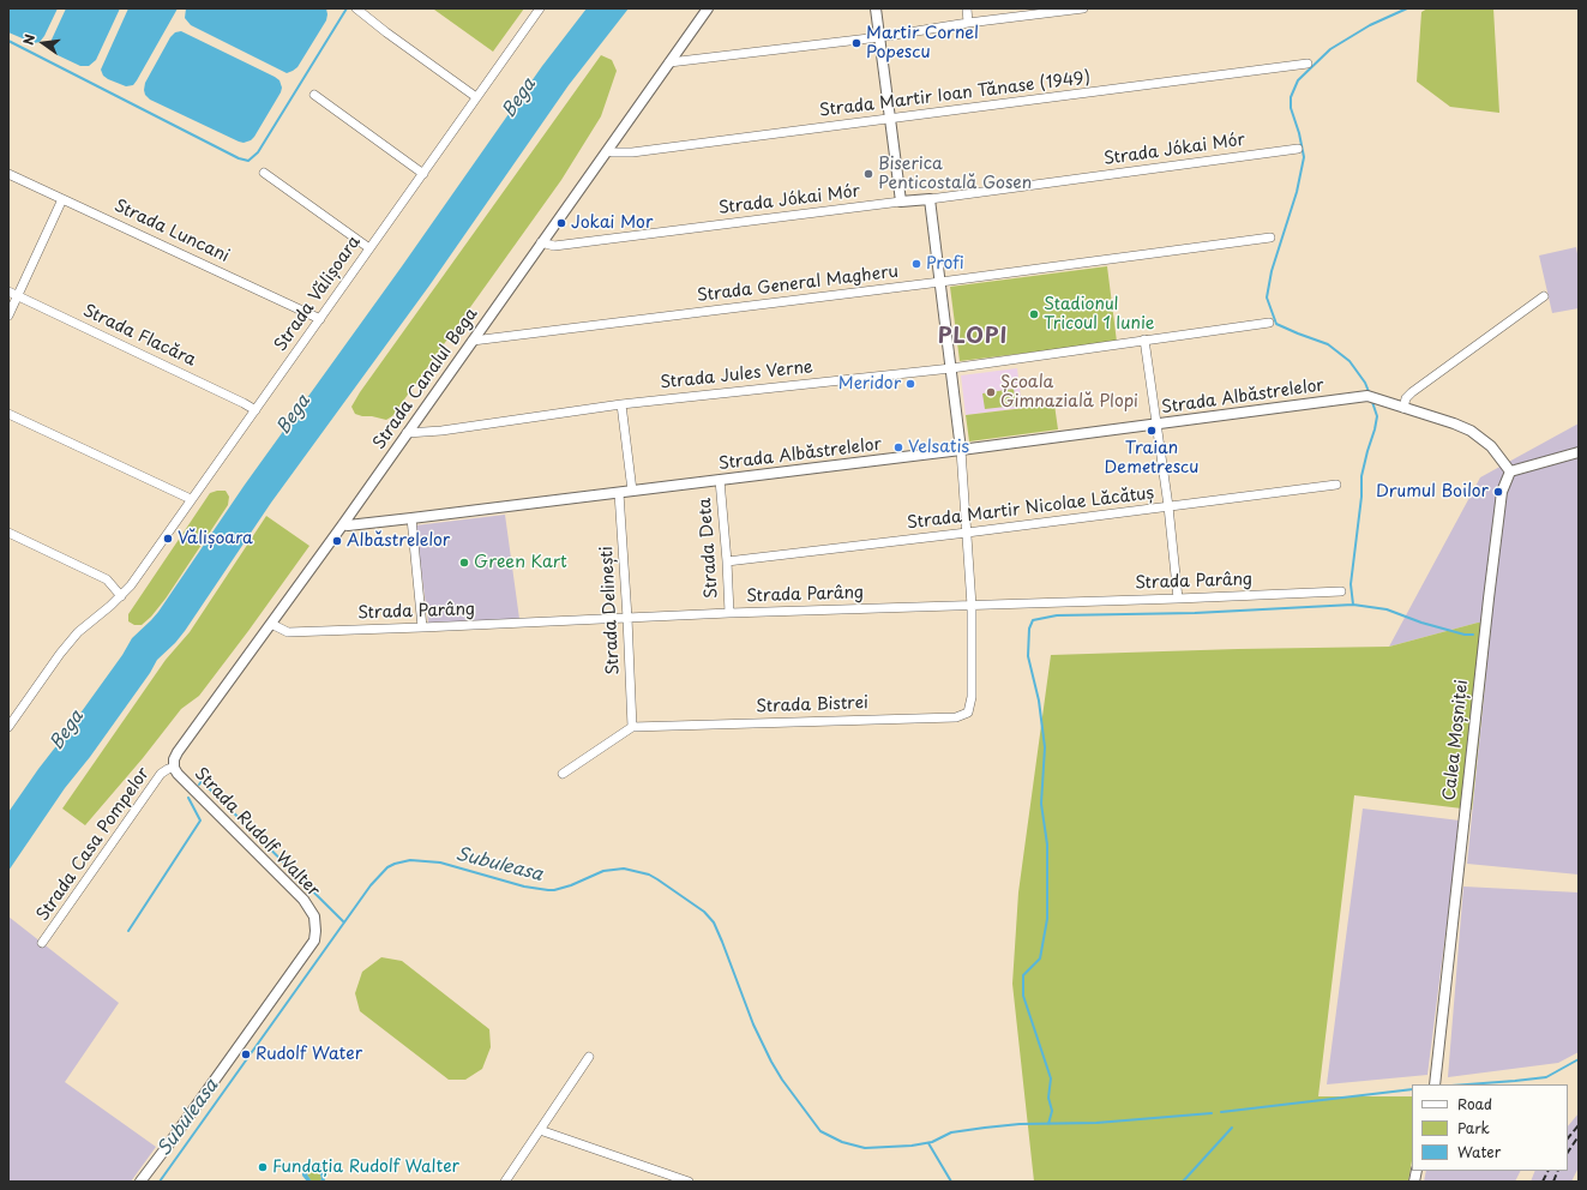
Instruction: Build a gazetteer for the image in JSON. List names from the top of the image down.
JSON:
{
  "streets": {
    "street": [
      "Strada Martir Ioan Tănase (1949)",
      "Strada Jókai Mór",
      "Strada Luncani",
      "Strada General Magheru",
      "Strada Vălișoara",
      "Strada Flacăra",
      "Strada Jules Verne",
      "Strada Canalul Bega",
      "Strada Albăstrelelor",
      "Strada Martir Nicolae Lăcătuș",
      "Strada Deta",
      "Strada Parâng",
      "Strada Delinești",
      "Strada Bistrei",
      "Calea Moșniței",
      "Strada Rudolf Walter",
      "Strada Casa Pompelor"
    ]
  },
  "crossings": [
    ["Strada Martir Ioan Tănase (1949)", "Strada Canalul Bega"],
    ["Strada Jókai Mór", "Strada Canalul Bega"],
    ["Strada Luncani", "Strada Vălișoara"],
    ["Strada General Magheru", "Strada Canalul Bega"],
    ["Strada Vălișoara", "Strada Flacăra"],
    ["Strada Jules Verne", "Strada Canalul Bega"],
    ["Strada Canalul Bega", "Strada Albăstrelelor"],
    ["Strada Canalul Bega", "Strada Parâng"],
    ["Strada Canalul Bega", "Strada Rudolf Walter"],
    ["Strada Canalul Bega", "Strada Casa Pompelor"],
    ["Strada Albăstrelelor", "Strada Deta"],
    ["Strada Albăstrelelor", "Strada Delinești"],
    ["Strada Albăstrelelor", "Calea Moșniței"],
    ["Strada Martir Nicolae Lăcătuș", "Strada Deta"],
    ["Strada Deta", "Strada Parâng"],
    ["Strada Parâng", "Strada Delinești"],
    ["Strada Parâng", "Strada Bistrei"],
    ["Strada Delinești", "Strada Bistrei"],
    ["Strada Rudolf Walter", "Strada Casa Pompelor"]
  ],
  "districts": ["PLOPI"],
  "water": ["Bega", "Subuleasa"],
  "places": [
    "Martir Cornel Popescu",
    "Biserica Penticostală Gosen",
    "Jokai Mor",
    "Profi",
    "Stadionul Tricoul 1 Iunie",
    "Meridor",
    "Școala Gimnazială Plopi",
    "Traian Demetrescu",
    "Velsatis",
    "Drumul Boilor",
    "Vălișoara",
    "Albăstrelelor",
    "Green Kart",
    "Rudolf Water",
    "Fundația Rudolf Walter"
  ],
  "legend": ["Road", "Park", "Water"],
  "north": "left"
}
